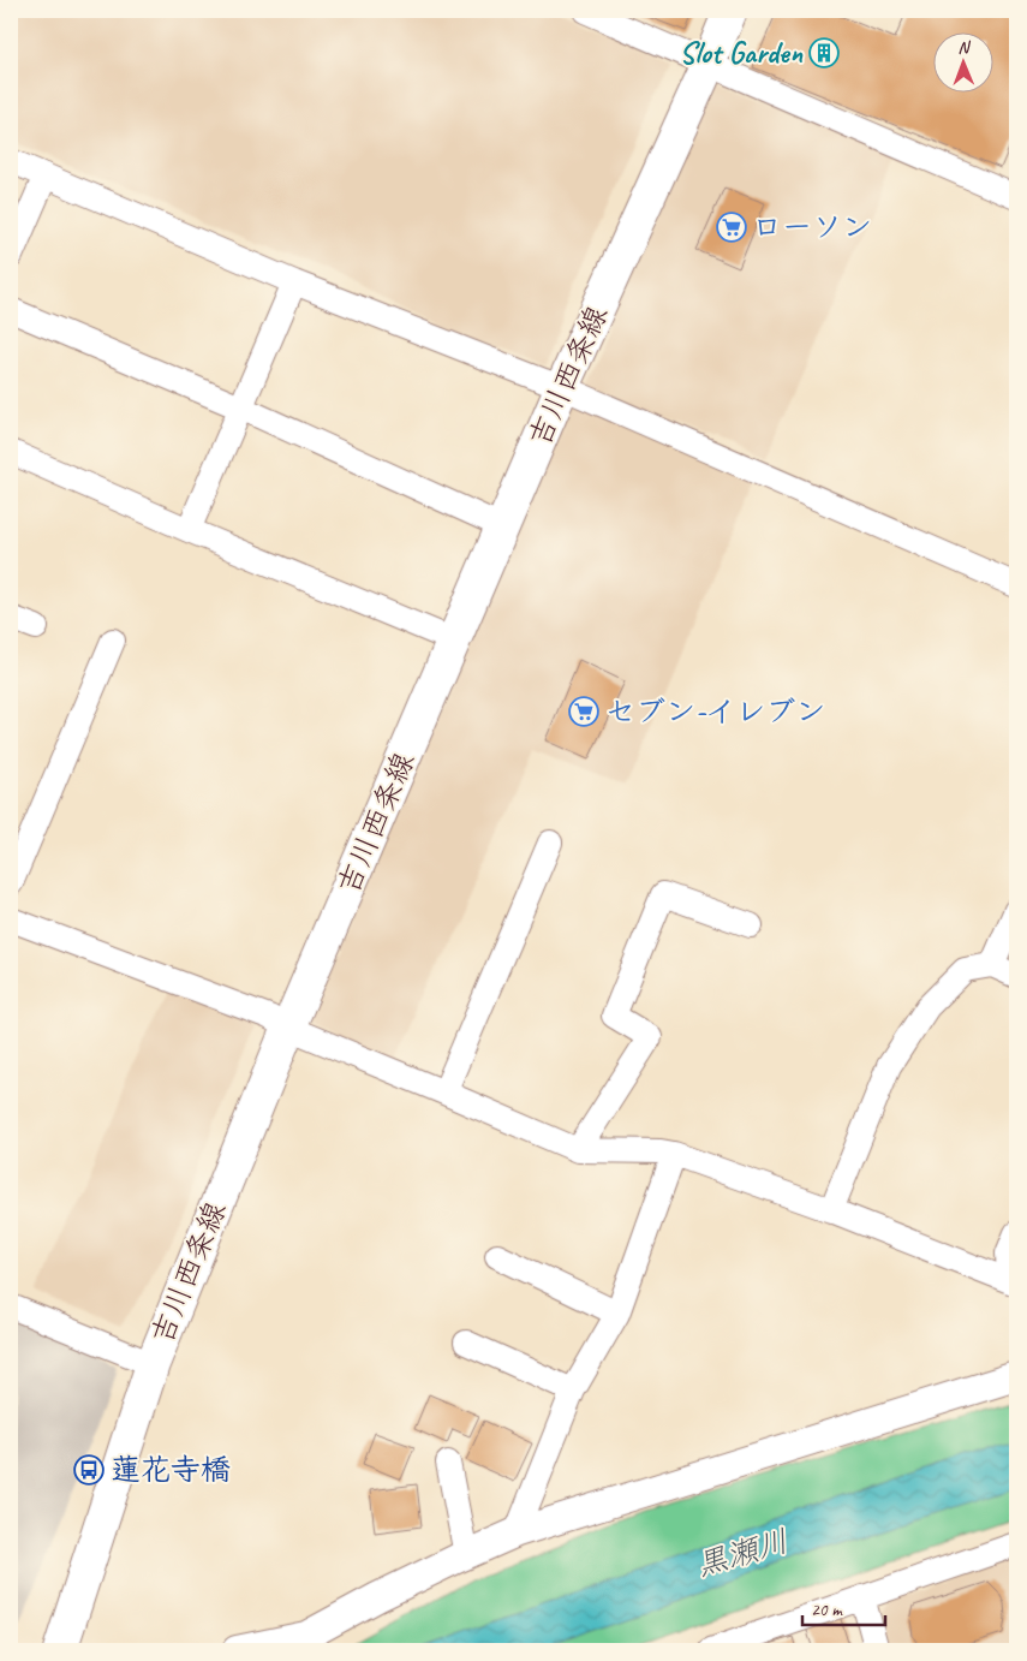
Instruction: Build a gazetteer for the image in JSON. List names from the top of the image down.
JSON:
{
  "streets": {
    "main road": ["吉川西条線"]
  },
  "water": ["黒瀬川"],
  "places": {
    "building": ["Slot Garden"],
    "supermarket": ["ローソン", "セブン-イレブン"],
    "bus stop": ["蓮花寺橋"]
  },
  "scale_bar": "20 m",
  "north": "top"
}
